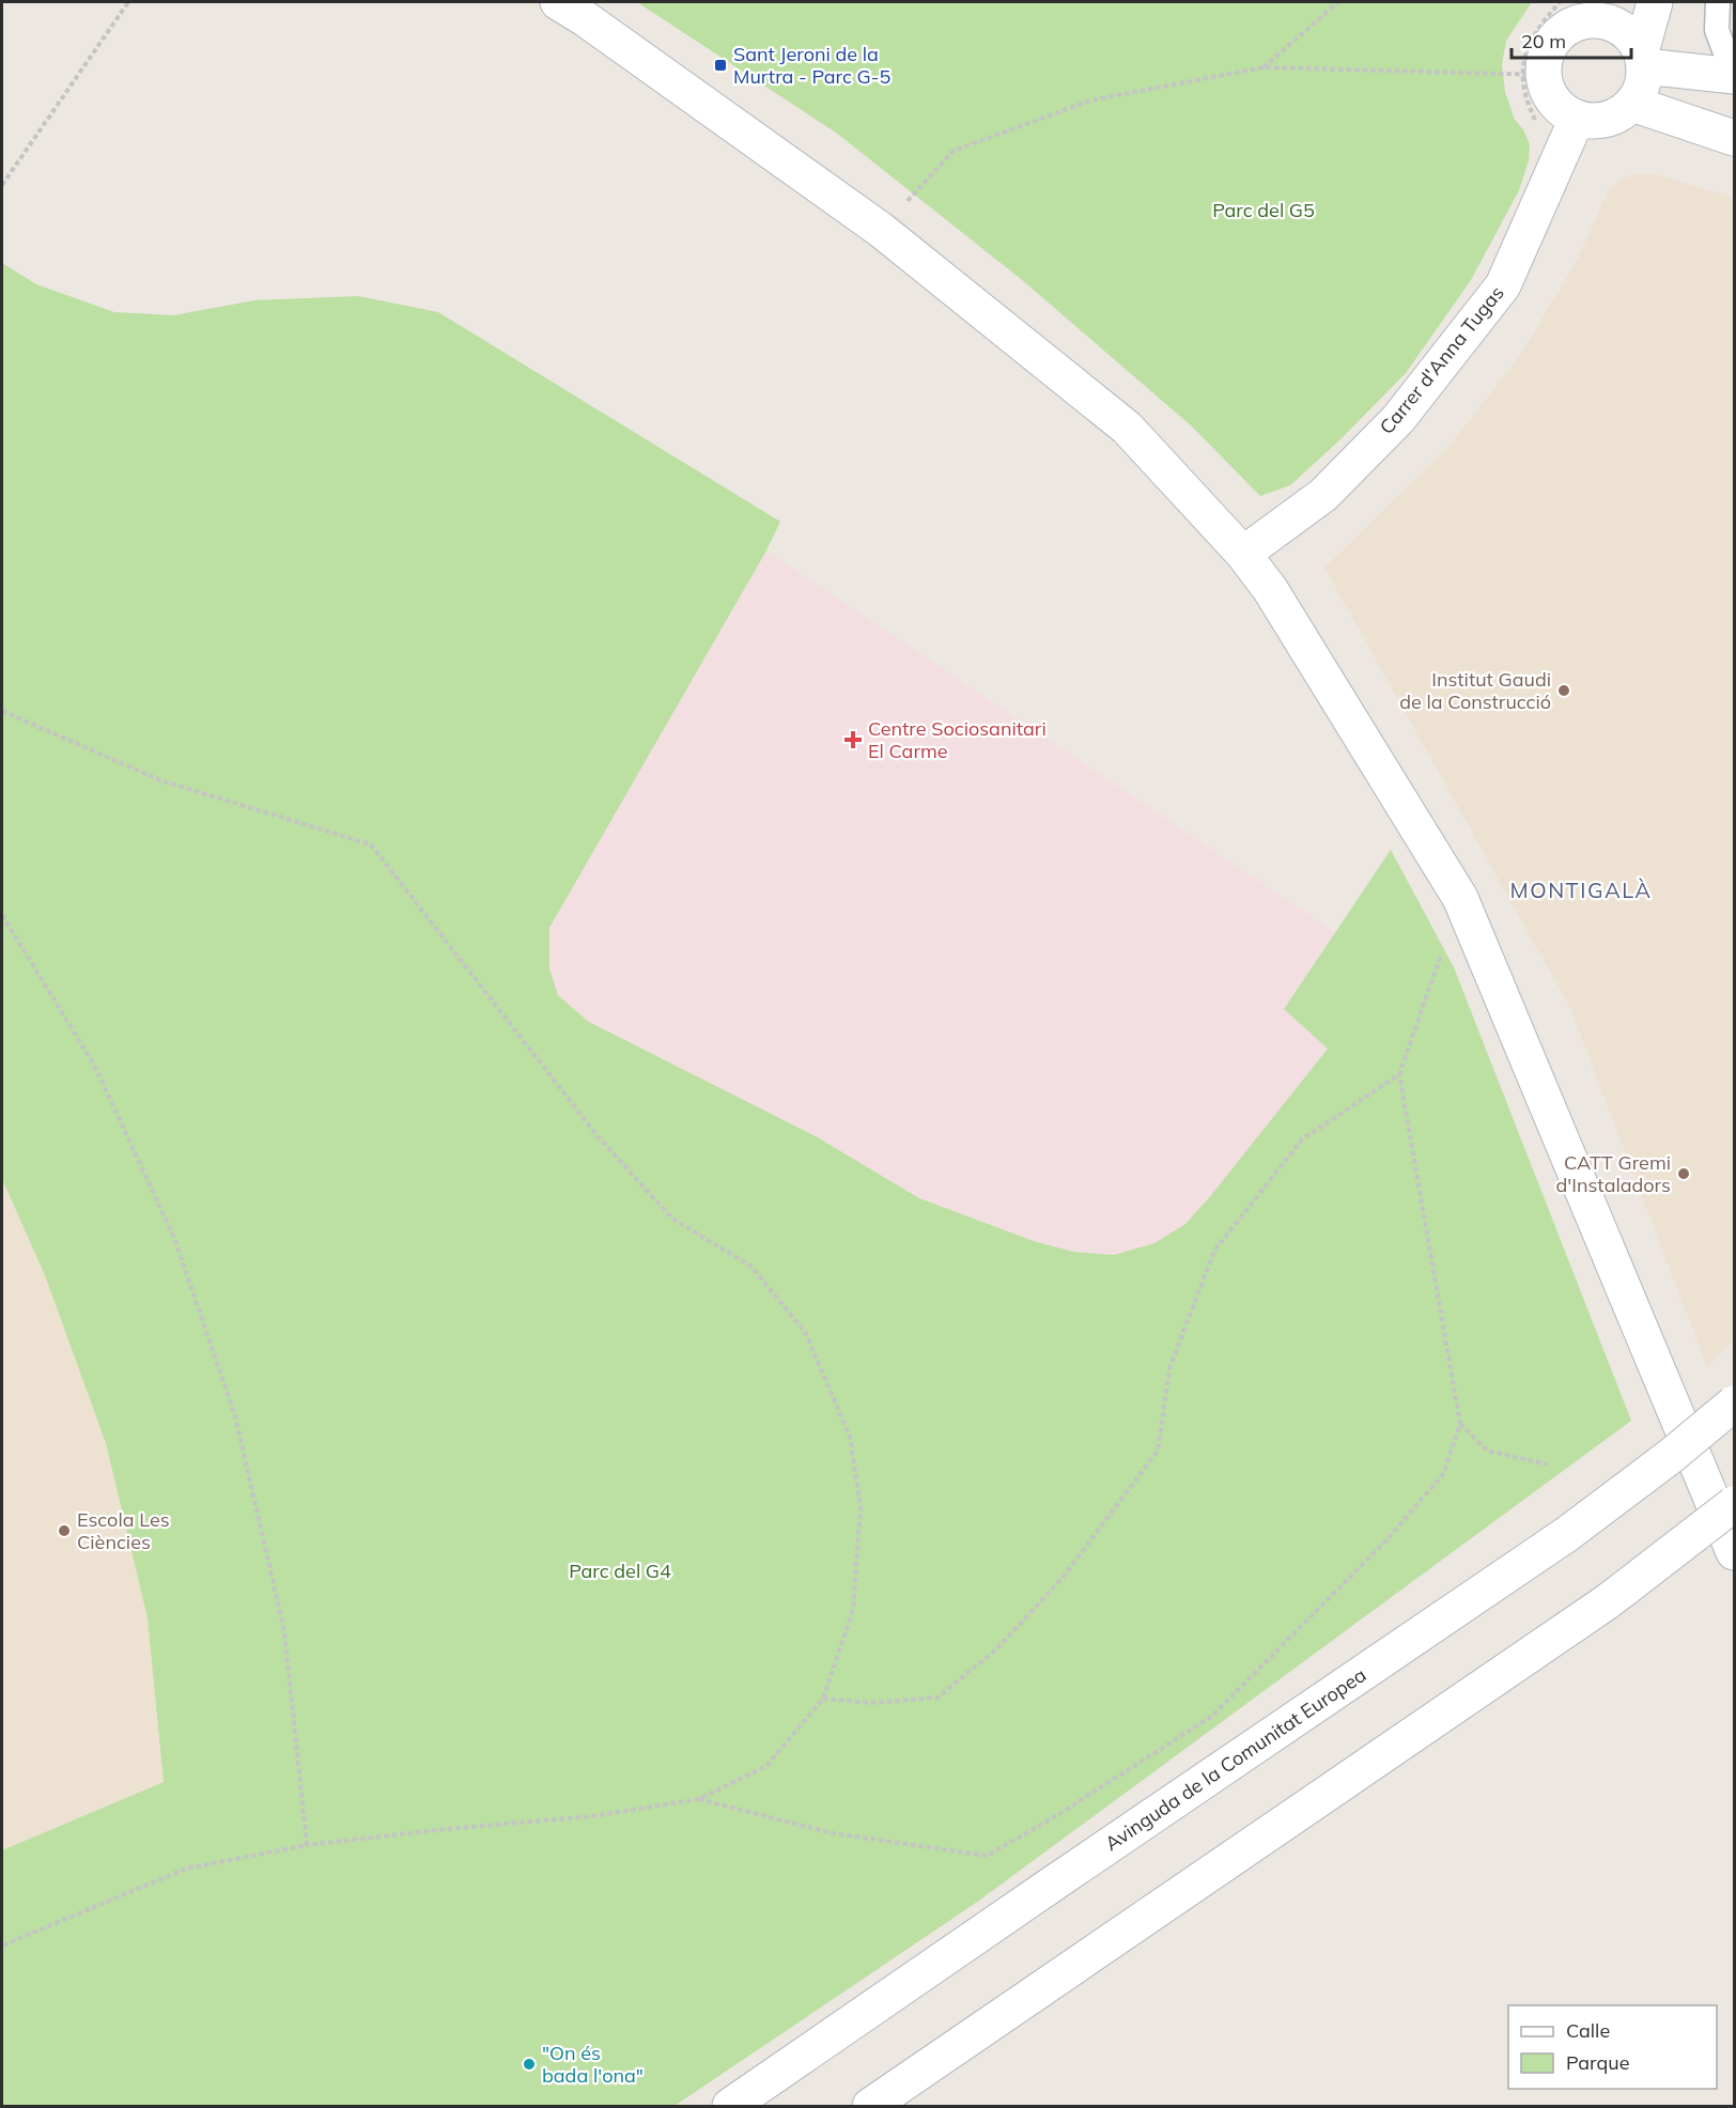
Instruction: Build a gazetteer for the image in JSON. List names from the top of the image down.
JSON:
{
  "streets": {
    "street": ["Carrer d'Anna Tugas", "Avinguda de la Comunitat Europea"]
  },
  "districts": ["MONTIGALÀ"],
  "parks": ["Parc del G5", "Parc del G4"],
  "places": {
    "transit": ["Sant Jeroni de la Murtra - Parc G-5"],
    "other": [
      "Institut Gaudi de la Construcció",
      "CATT Gremi d'Instaladors",
      "Escola Les Ciències",
      "\"On és bada l'ona\""
    ],
    "health": ["Centre Sociosanitari El Carme"]
  },
  "legend": ["Calle", "Parque"],
  "scale_bar": "20 m"
}
